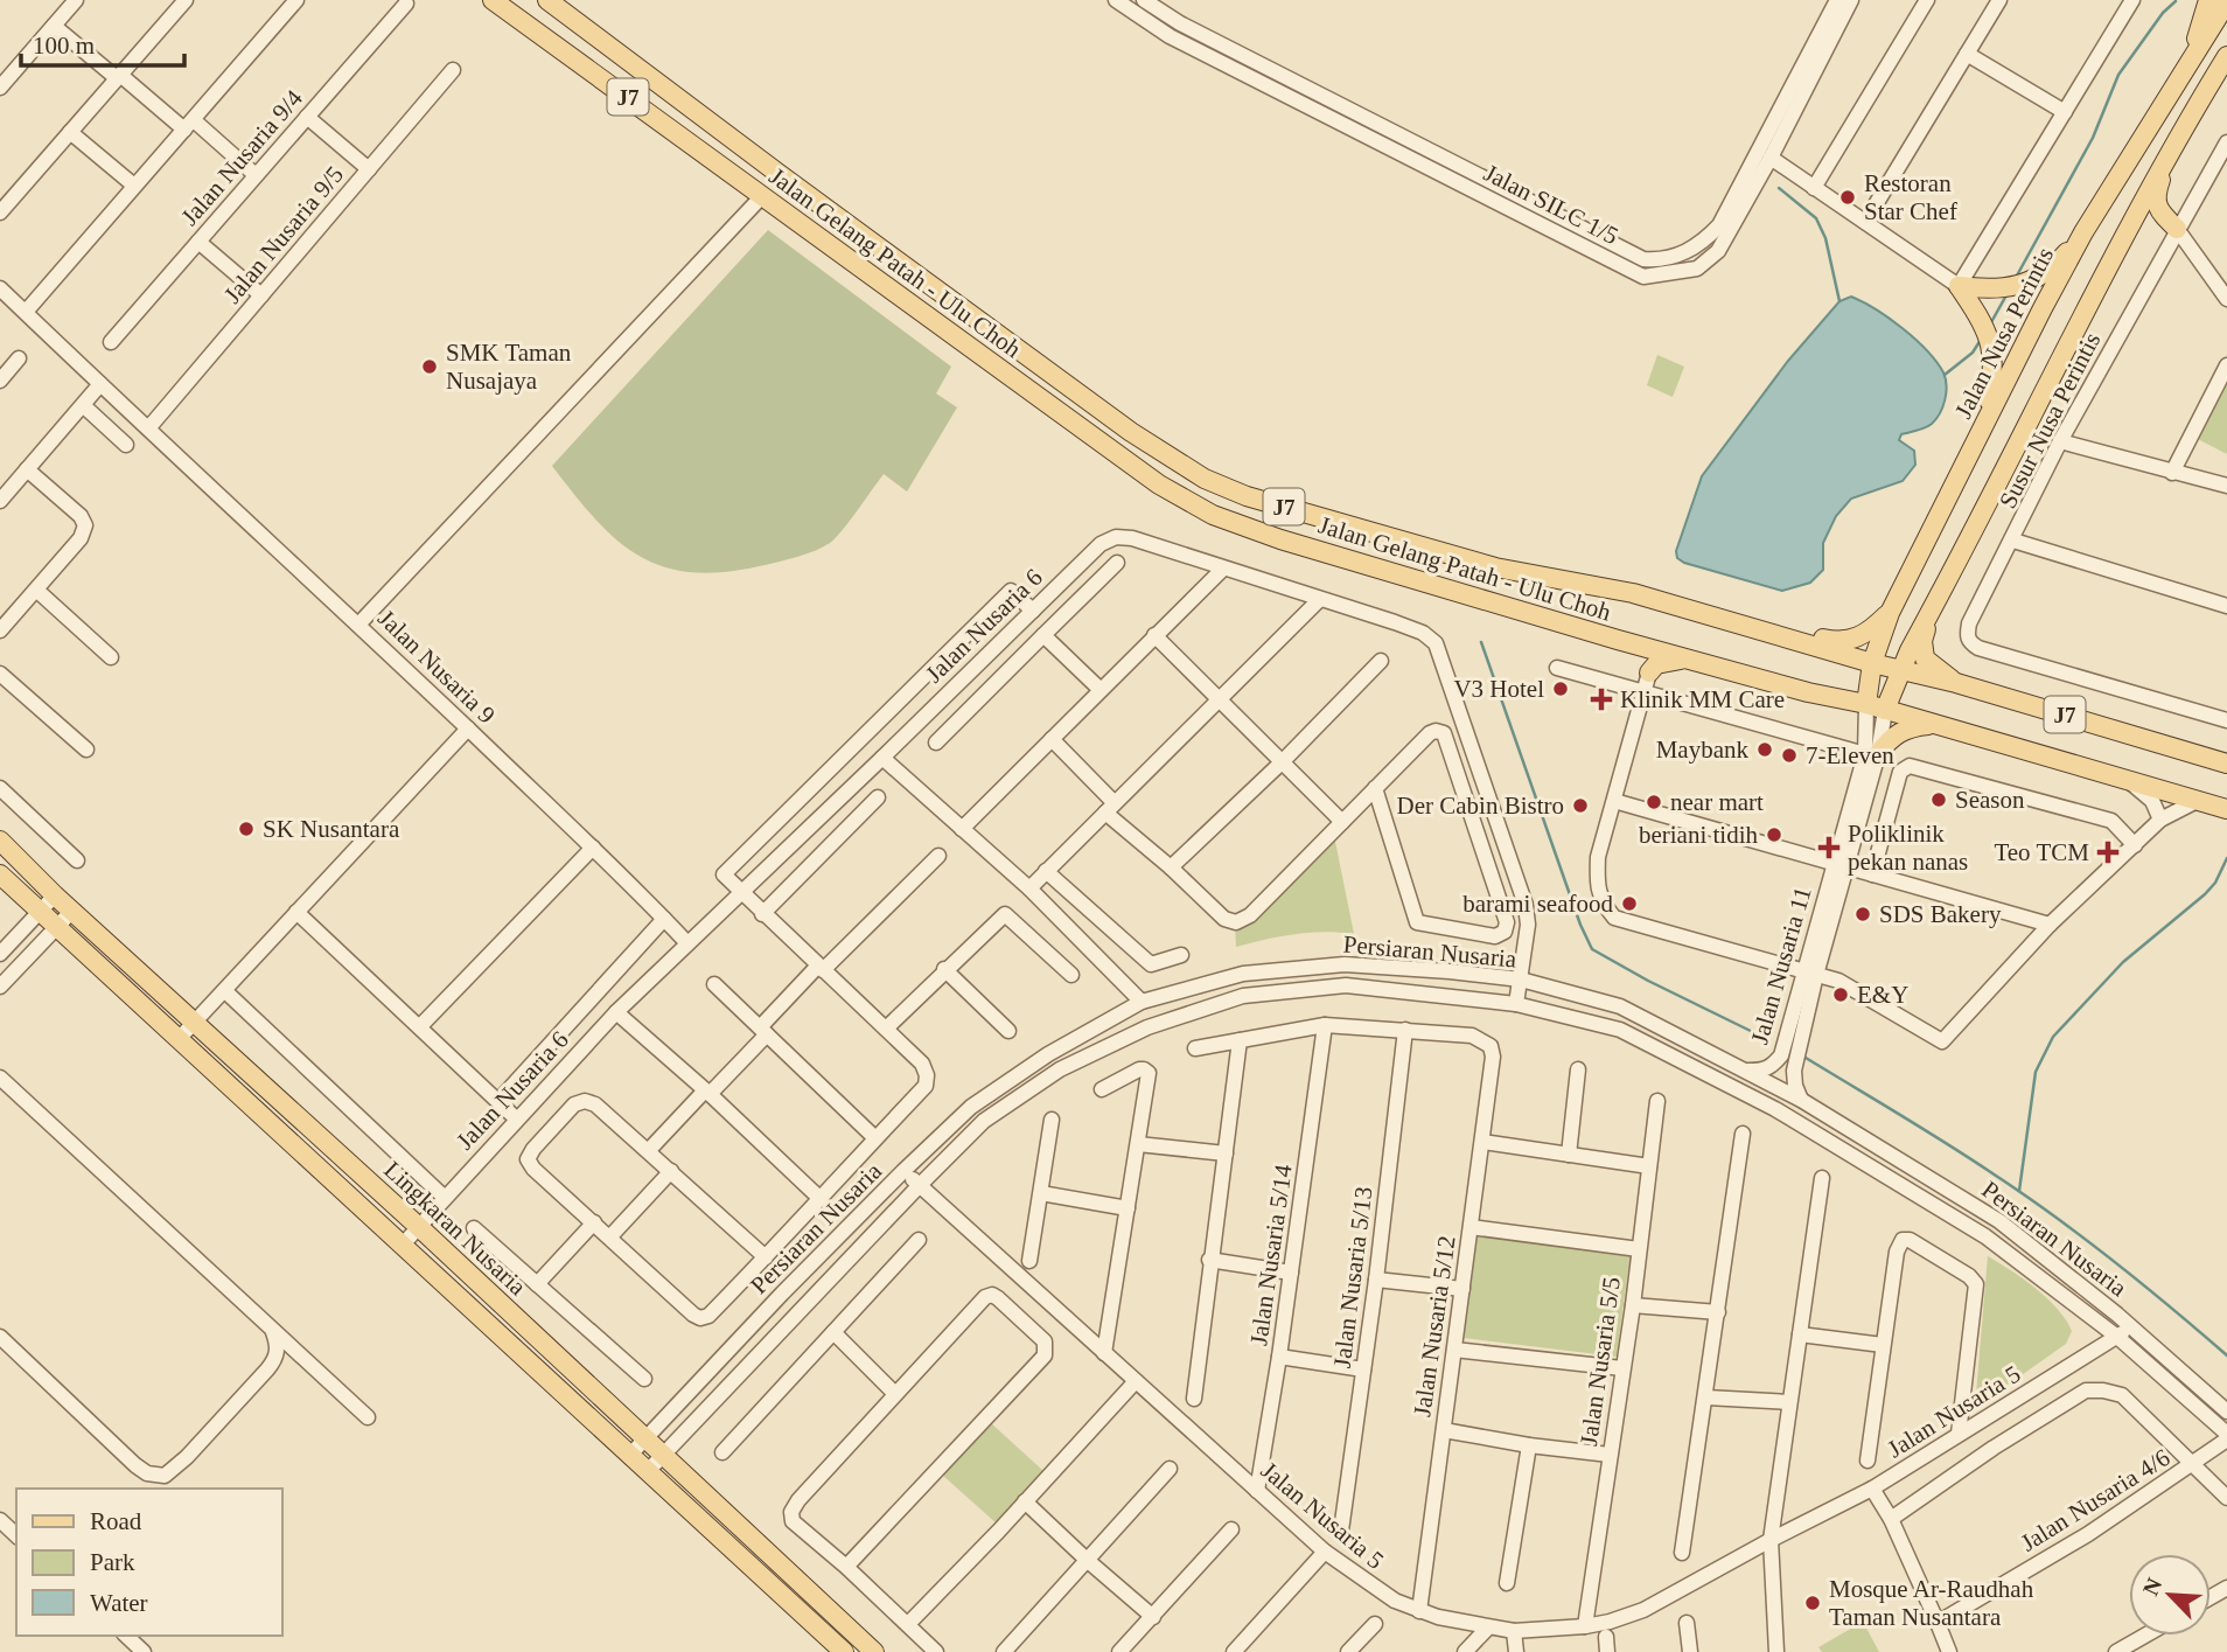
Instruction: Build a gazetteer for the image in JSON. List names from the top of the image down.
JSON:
{
  "streets": {
    "main road": [
      "J7",
      "Jalan Gelang Patah - Ulu Choh",
      "Jalan Nusa Perintis",
      "Lingkaran Nusaria"
    ],
    "street": [
      "Jalan Nusaria 9/4",
      "Jalan SILC 1/5",
      "Jalan Nusaria 9/5",
      "Susur Nusa Perintis",
      "Jalan Nusaria 6",
      "Jalan Nusaria 9",
      "Persiaran Nusaria",
      "Jalan Nusaria 11",
      "Jalan Nusaria 5/14",
      "Jalan Nusaria 5/13",
      "Jalan Nusaria 5/12",
      "Jalan Nusaria 5/5",
      "Jalan Nusaria 5",
      "Jalan Nusaria 4/6"
    ]
  },
  "crossings": [
    ["Jalan Nusaria 9/5", "Jalan Nusaria 9"],
    ["Jalan Gelang Patah - Ulu Choh", "Jalan Nusa Perintis"],
    ["Jalan Gelang Patah - Ulu Choh", "Jalan Nusaria 11"],
    ["Jalan Nusa Perintis", "Jalan Nusaria 11"],
    ["Jalan Nusaria 6", "Jalan Nusaria 9"],
    ["Jalan Nusaria 6", "Persiaran Nusaria"],
    ["Jalan Nusaria 6", "Lingkaran Nusaria"],
    ["Persiaran Nusaria", "Jalan Nusaria 11"],
    ["Persiaran Nusaria", "Lingkaran Nusaria"],
    ["Persiaran Nusaria", "Jalan Nusaria 5"],
    ["Persiaran Nusaria", "Jalan Nusaria 4/6"],
    ["Jalan Nusaria 5/14", "Jalan Nusaria 5"],
    ["Jalan Nusaria 5/13", "Jalan Nusaria 5/12"],
    ["Jalan Nusaria 5/12", "Jalan Nusaria 5"],
    ["Jalan Nusaria 5/5", "Jalan Nusaria 5"]
  ],
  "places": {
    "other": [
      "Restoran Star Chef",
      "SMK Taman Nusajaya",
      "V3 Hotel",
      "Maybank",
      "7-Eleven",
      "Season",
      "near mart",
      "Der Cabin Bistro",
      "SK Nusantara",
      "beriani tidih",
      "barami seafood",
      "SDS Bakery",
      "E&Y",
      "Mosque Ar-Raudhah Taman Nusantara"
    ],
    "health": ["Klinik MM Care", "Poliklinik pekan nanas", "Teo TCM"]
  },
  "legend": ["Road", "Park", "Water"],
  "scale_bar": "100 m",
  "north": "top left"
}
